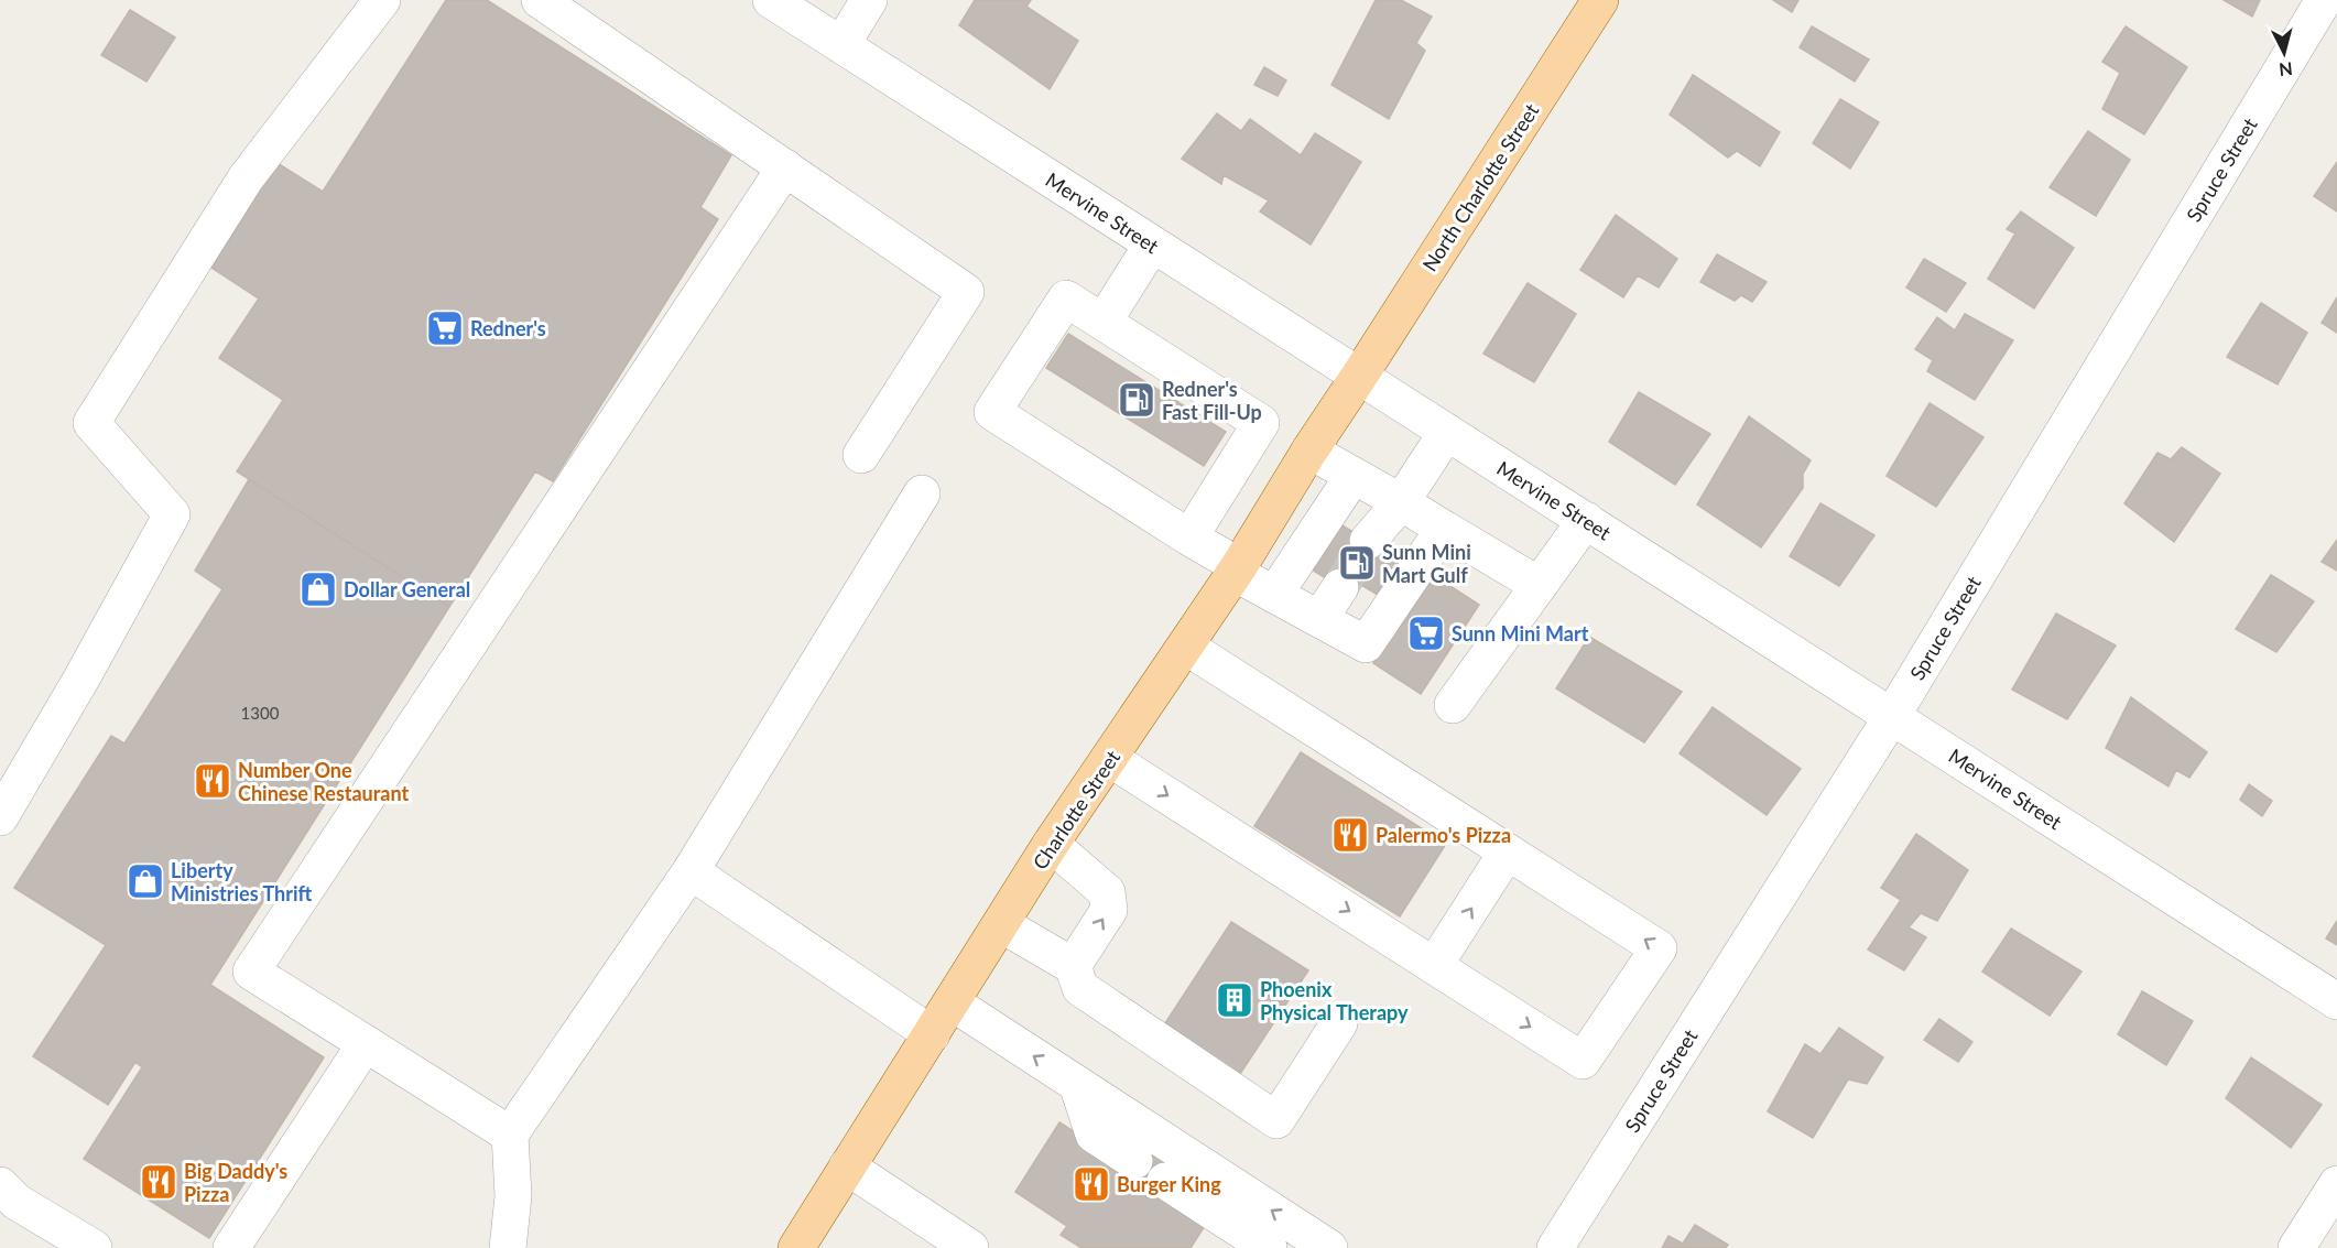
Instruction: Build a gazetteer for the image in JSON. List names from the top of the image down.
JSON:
{
  "streets": {
    "main road": ["North Charlotte Street", "Charlotte Street"],
    "street": ["Spruce Street", "Mervine Street"]
  },
  "crossings": [
    ["Spruce Street", "Mervine Street"],
    ["North Charlotte Street", "Mervine Street"],
    ["North Charlotte Street", "Charlotte Street"],
    ["Mervine Street", "Charlotte Street"]
  ],
  "places": {
    "supermarket": ["Redner's", "Sunn Mini Mart"],
    "fuel station": ["Redner's Fast Fill-Up", "Sunn Mini Mart Gulf"],
    "shop": ["Dollar General", "Liberty Ministries Thrift"],
    "restaurant": [
      "Number One Chinese Restaurant",
      "Palermo's Pizza",
      "Big Daddy's Pizza",
      "Burger King"
    ],
    "building": ["Phoenix Physical Therapy"]
  },
  "house_numbers": ["1300"],
  "north": "bottom"
}
